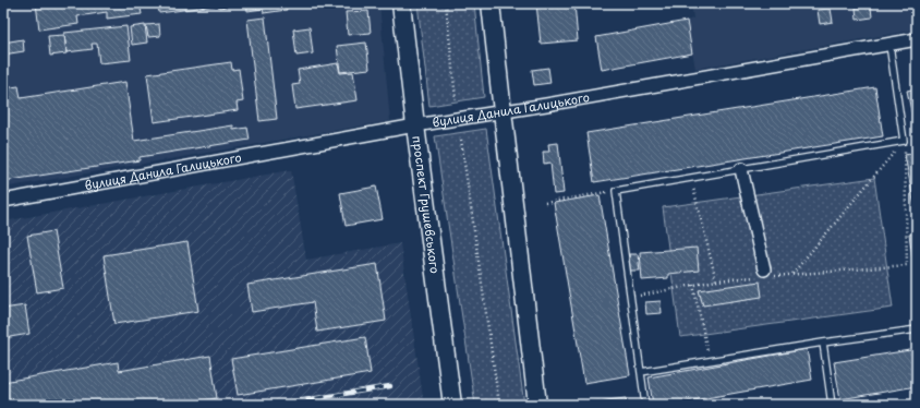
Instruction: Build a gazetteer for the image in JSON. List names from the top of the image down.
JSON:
{
  "streets": {
    "main road": ["проспект Грушевського"],
    "street": ["вулиця Данила Галицького"]
  },
  "crossings": [
    ["вулиця Данила Галицького", "проспект Грушевського"]
  ]
}
